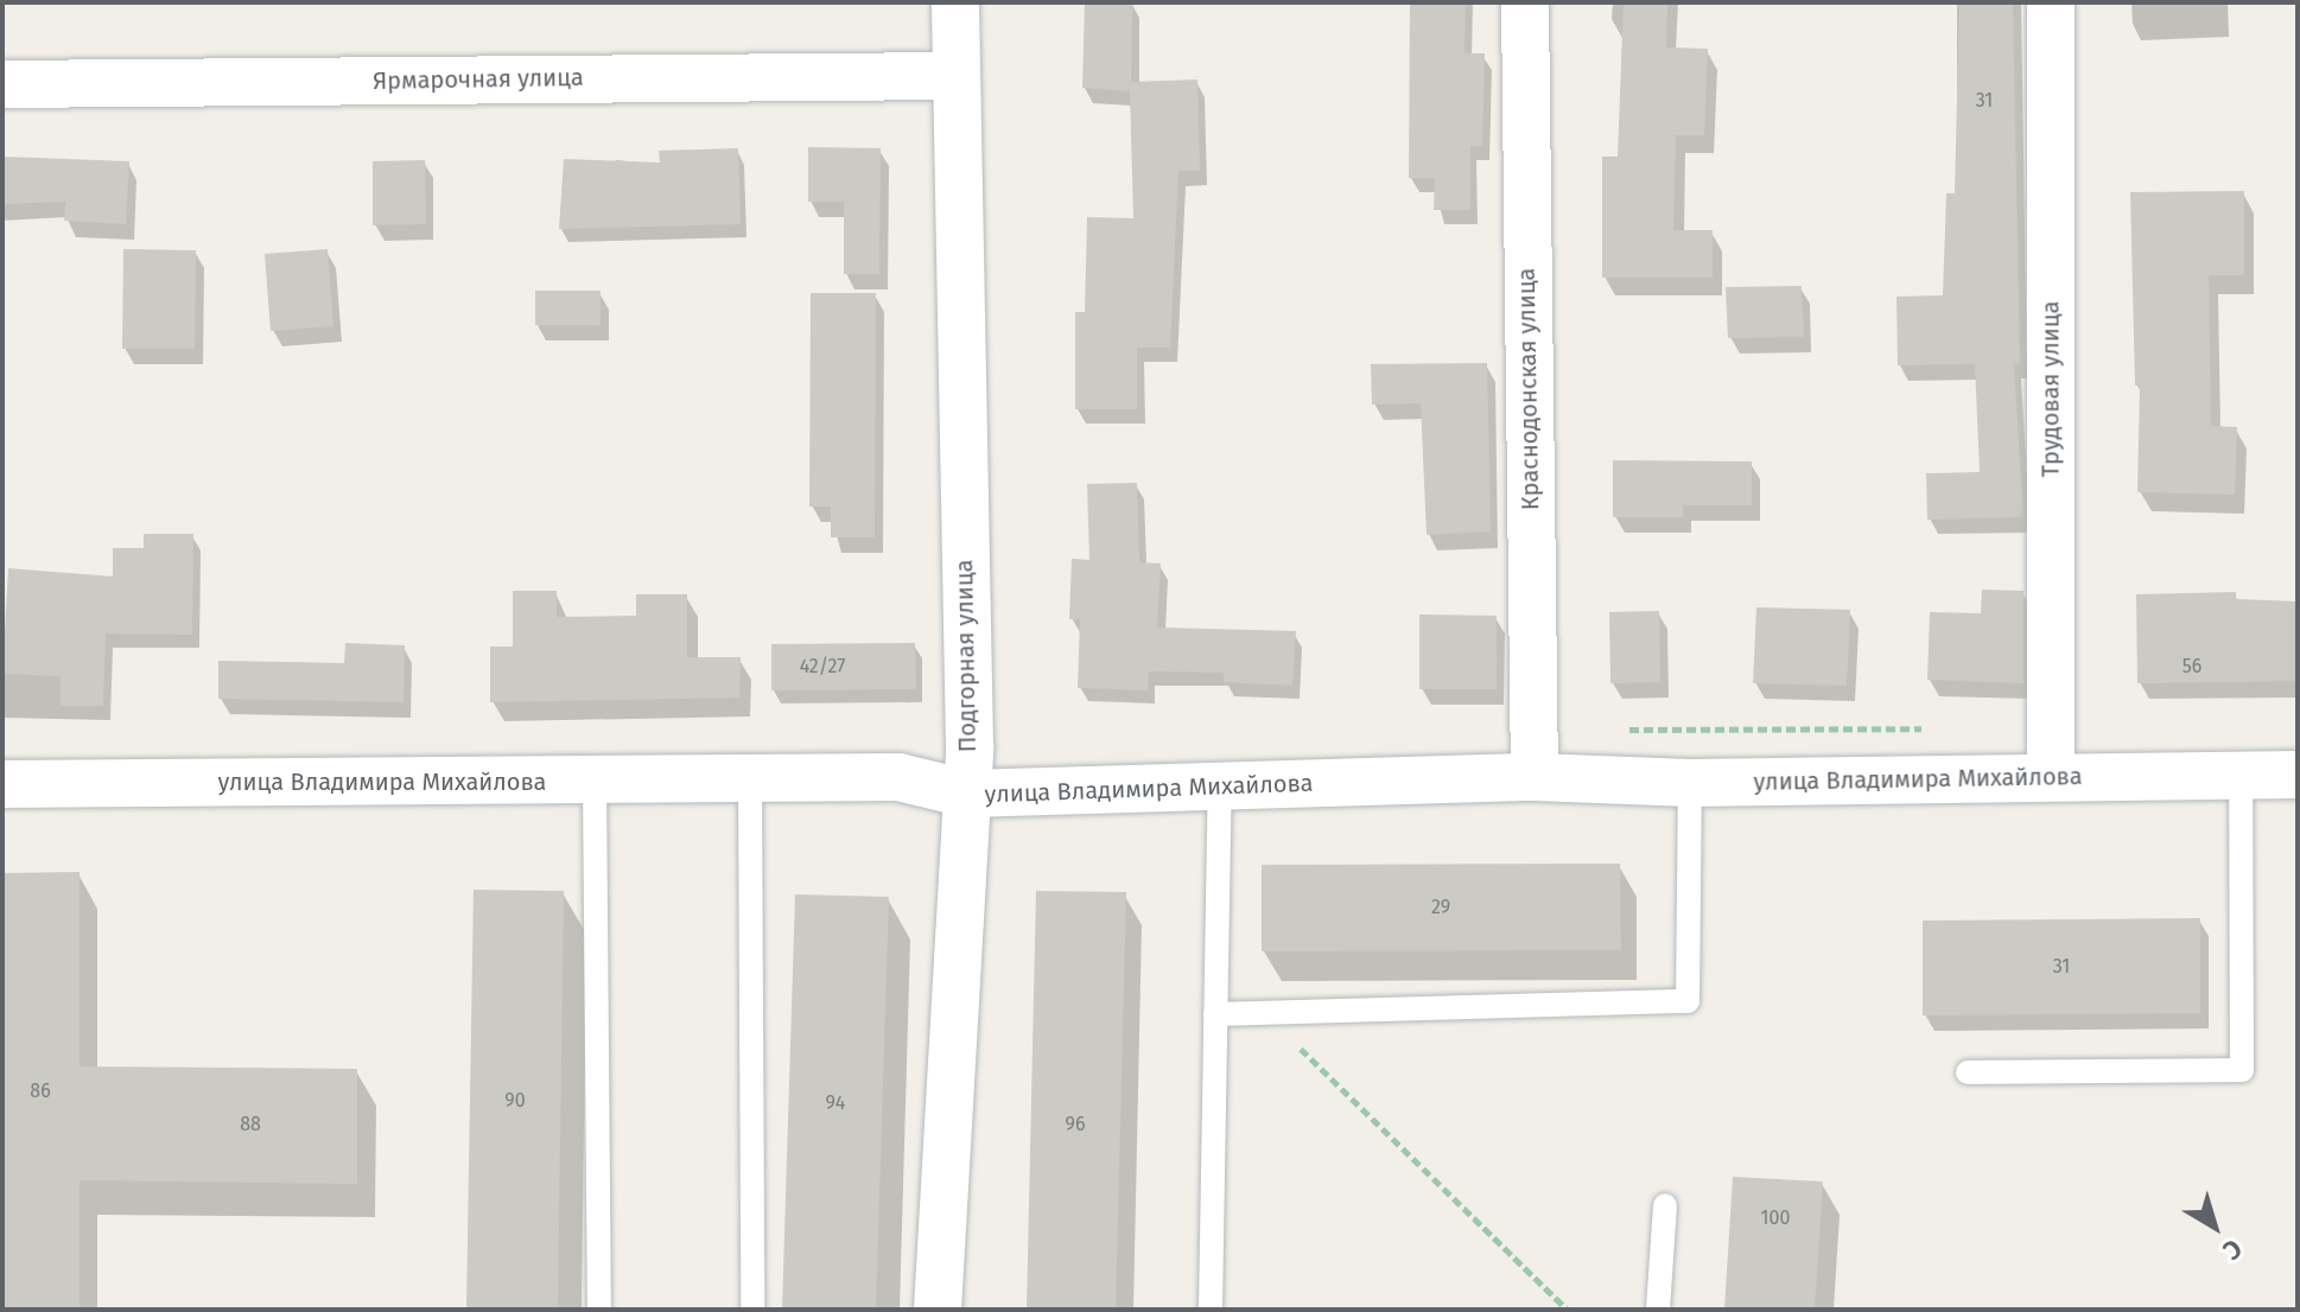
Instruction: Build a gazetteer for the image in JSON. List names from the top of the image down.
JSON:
{
  "streets": {
    "street": [
      "Ярмарочная улица",
      "Краснодонская улица",
      "Трудовая улица",
      "Подгорная улица",
      "улица Владимира Михайлова"
    ]
  },
  "crossings": [
    ["Ярмарочная улица", "Подгорная улица"],
    ["Краснодонская улица", "улица Владимира Михайлова"],
    ["Трудовая улица", "улица Владимира Михайлова"],
    ["Подгорная улица", "улица Владимира Михайлова"]
  ],
  "house_numbers": [
    "31",
    "42/27",
    "56",
    "29",
    "31",
    "86",
    "90",
    "94",
    "88",
    "96",
    "100"
  ],
  "north": "bottom right"
}
